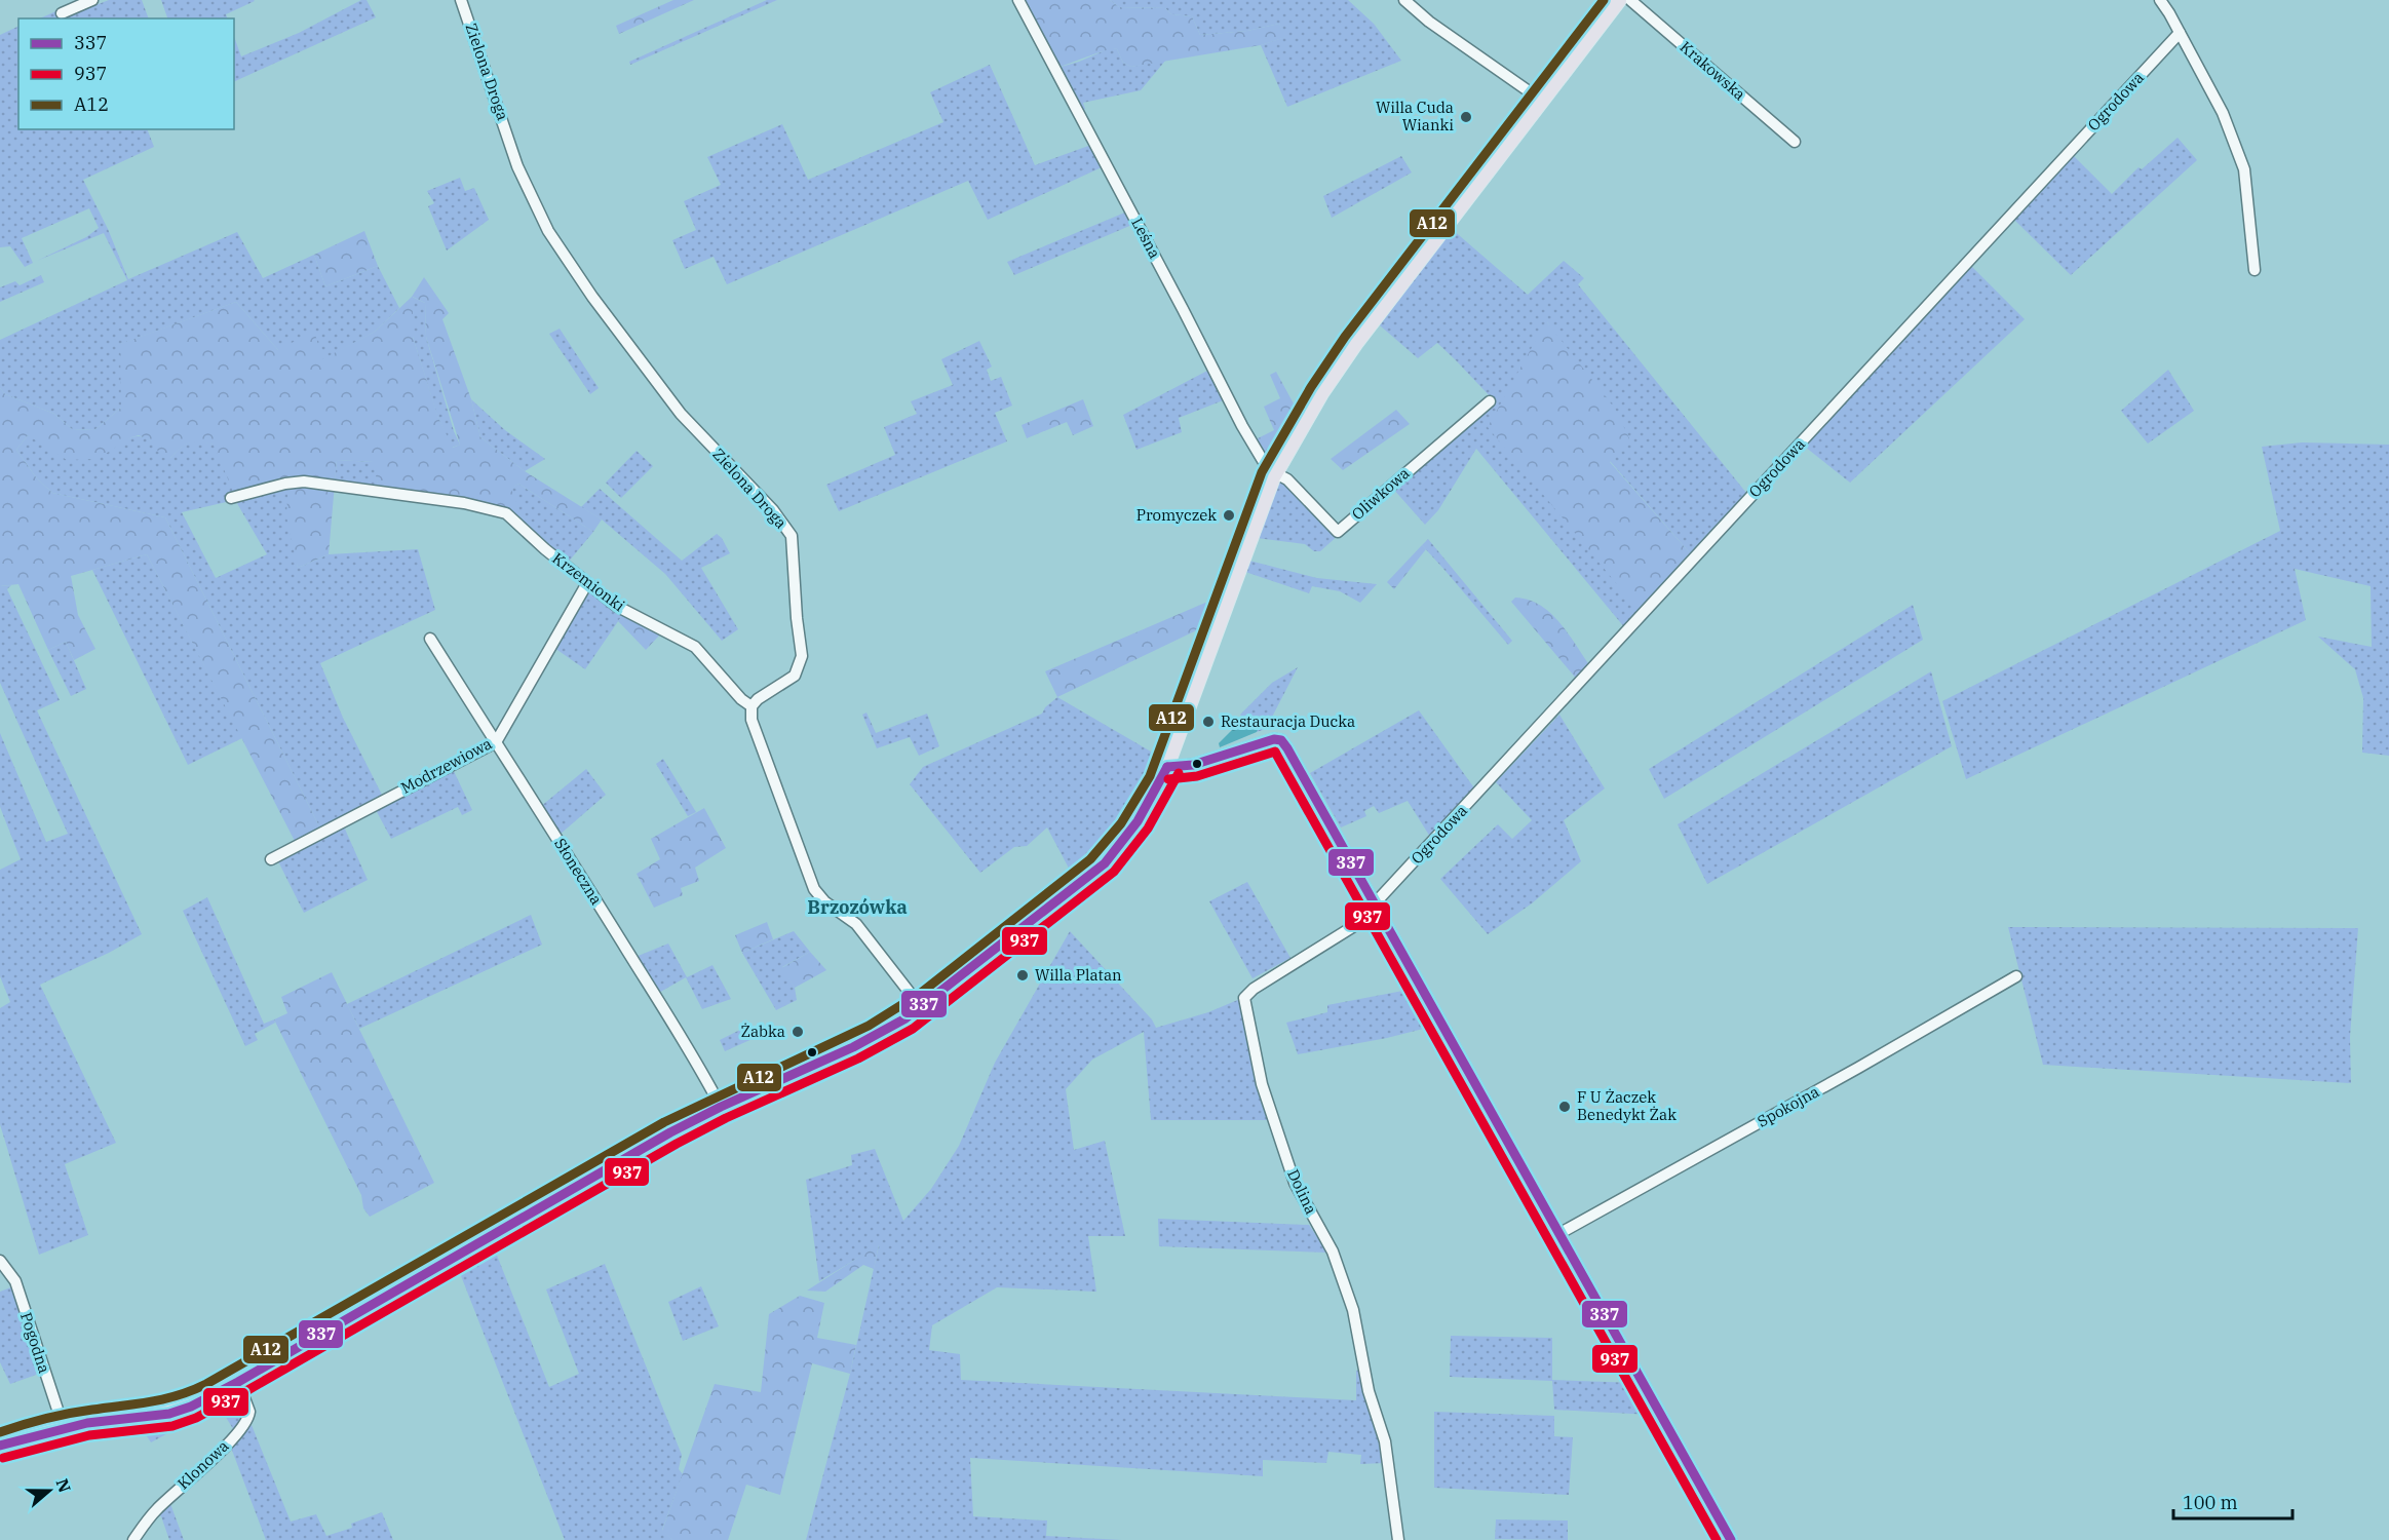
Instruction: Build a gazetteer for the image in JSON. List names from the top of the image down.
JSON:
{
  "streets": {
    "street": [
      "Krakowska",
      "Zielona Droga",
      "Ogrodowa",
      "Leśna",
      "Oliwkowa",
      "Krzemionki",
      "Modrzewiowa",
      "Słoneczna",
      "Spokojna",
      "Dolina",
      "Pogodna",
      "Klonowa"
    ]
  },
  "crossings": [
    ["Zielona Droga", "Krzemionki"],
    ["Ogrodowa", "Dolina"],
    ["Leśna", "Oliwkowa"],
    ["Krzemionki", "Modrzewiowa"],
    ["Modrzewiowa", "Słoneczna"]
  ],
  "districts": ["Brzozówka"],
  "places": [
    "Willa Cuda Wianki",
    "Promyczek",
    "Restauracja Ducka",
    "Willa Platan",
    "Żabka",
    "F U Żaczek Benedykt Żak"
  ],
  "lines": ["transit line A12", "transit line 337", "transit line 937"],
  "legend": ["337", "937", "A12"],
  "scale_bar": "100 m",
  "north": "right"
}
